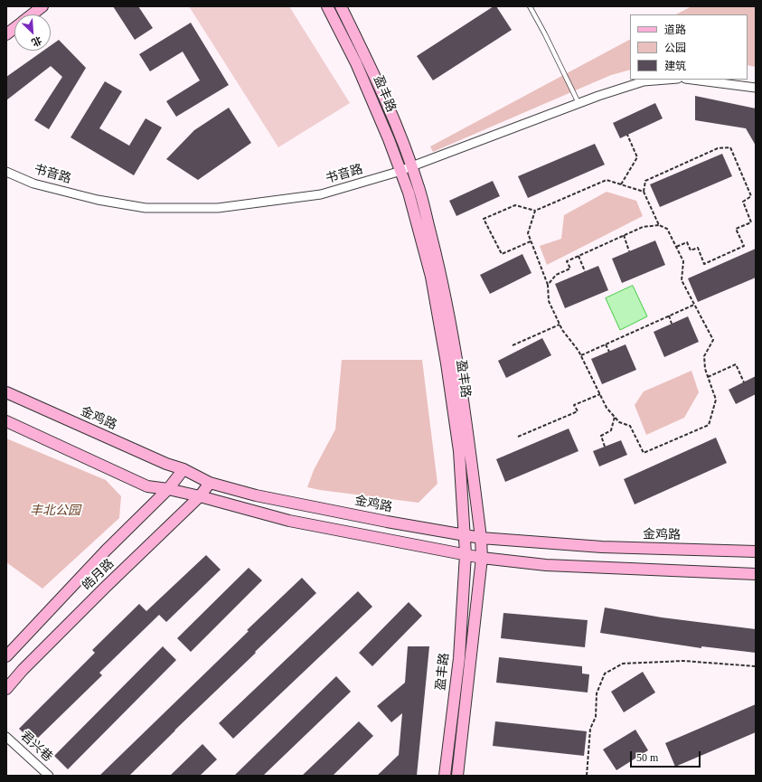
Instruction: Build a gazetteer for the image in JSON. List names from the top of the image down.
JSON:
{
  "streets": {
    "main road": ["盈丰路", "金鸡路", "皓月路"],
    "street": ["书音路", "君兴巷"]
  },
  "crossings": [
    ["盈丰路", "书音路"],
    ["盈丰路", "金鸡路"],
    ["金鸡路", "皓月路"]
  ],
  "parks": ["丰北公园"],
  "legend": ["道路", "公园", "建筑"],
  "scale_bar": "50 m",
  "north": "bottom right"
}
